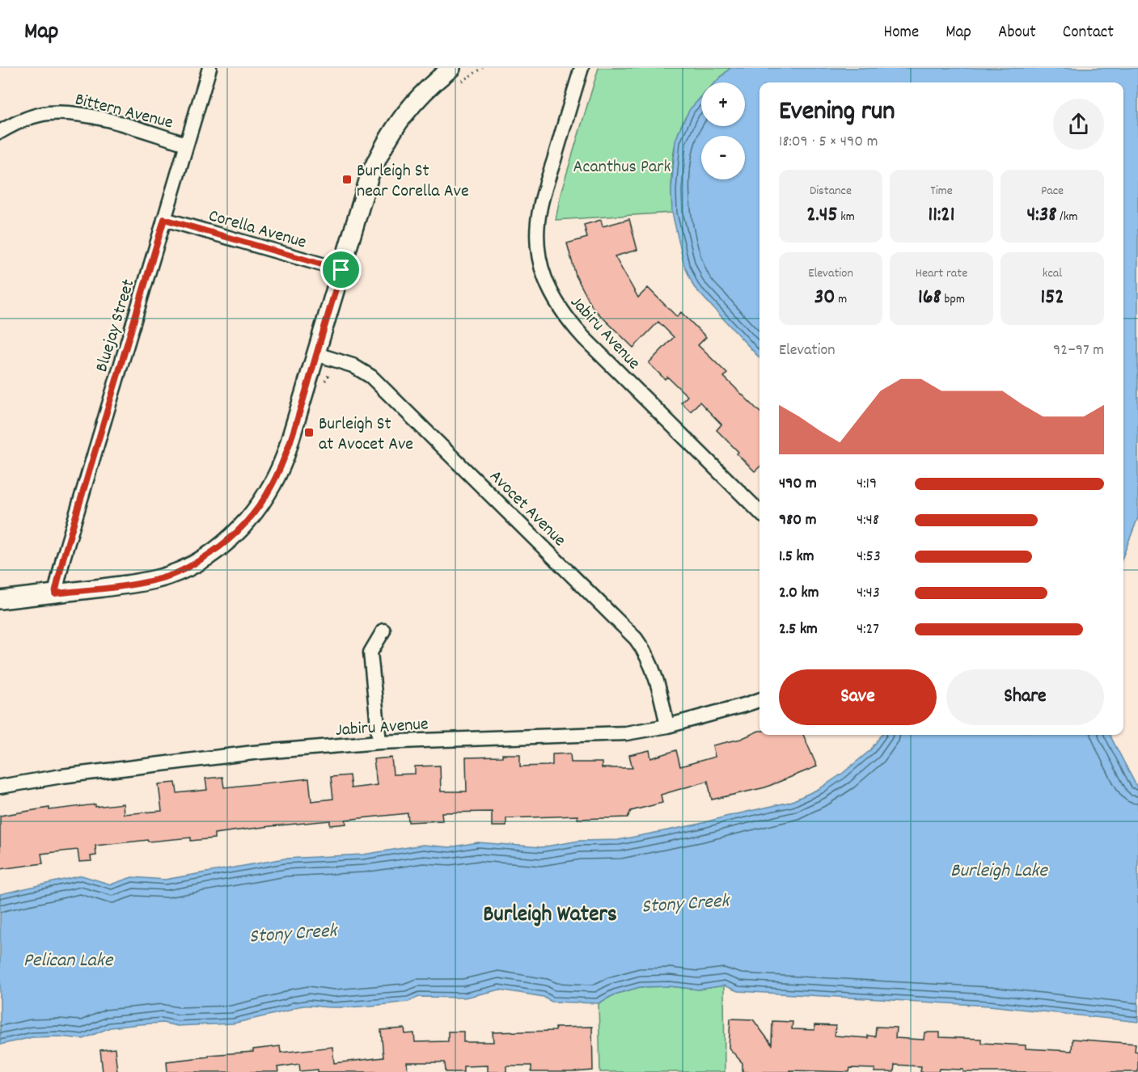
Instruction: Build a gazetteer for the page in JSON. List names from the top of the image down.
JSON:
{
  "streets": {
    "street": [
      "Bittern Avenue",
      "Corella Avenue",
      "Bluejay Street",
      "Jabiru Avenue",
      "Avocet Avenue"
    ]
  },
  "crossings": [
    ["Bittern Avenue", "Bluejay Street"],
    ["Corella Avenue", "Bluejay Street"],
    ["Jabiru Avenue", "Avocet Avenue"]
  ],
  "districts": ["Burleigh Waters"],
  "water": ["Burleigh Lake", "Stony Creek", "Pelican Lake"],
  "parks": ["Acanthus Park"],
  "places": {
    "transit": ["Burleigh St near Corella Ave", "Burleigh St at Avocet Ave"]
  },
  "page": {
    "header": "Map",
    "nav": [
      "Home",
      "Map",
      "About",
      "Contact"
    ],
    "map_buttons": ["+", "−"],
    "heading": ["Evening run", "18:09 · 5 × 490 m"],
    "stats": [
      ["Distance", "2.45 km"],
      ["Time", "11:21"],
      ["Pace", "4:38 /km"],
      ["Elevation", "30 m"],
      ["Heart rate", "168 bpm"],
      ["kcal", "152"]
    ],
    "chart": ["Elevation", "92–97 m"],
    "list": [
      {
        "name": "490 m",
        "note": "4:19"
      },
      {
        "name": "980 m",
        "note": "4:48"
      },
      {
        "name": "1.5 km",
        "note": "4:53"
      },
      {
        "name": "2.0 km",
        "note": "4:43"
      },
      {
        "name": "2.5 km",
        "note": "4:27"
      }
    ],
    "buttons": ["Save", "Share"]
  }
}
